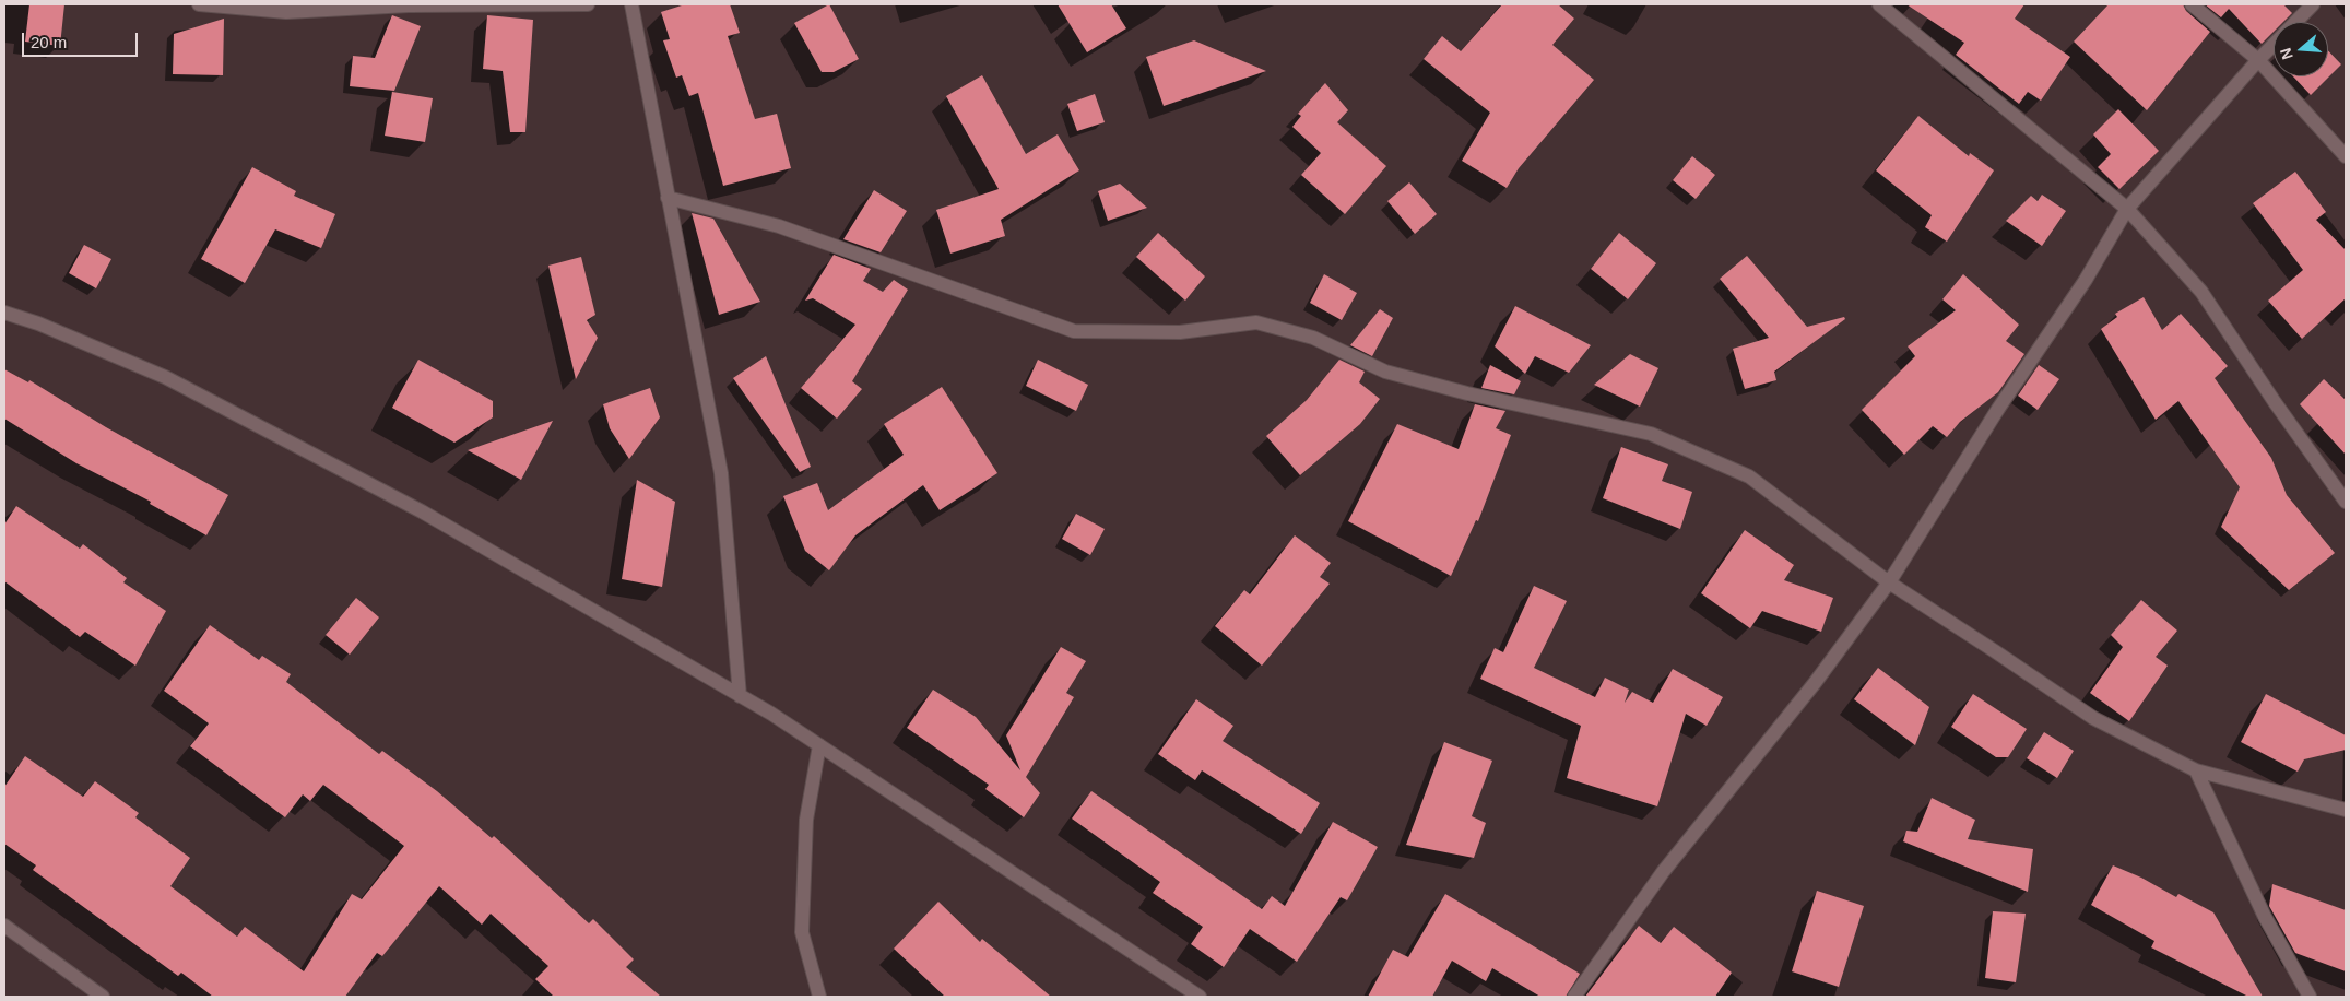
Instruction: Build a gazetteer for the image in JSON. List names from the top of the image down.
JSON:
{
  "scale_bar": "20 m",
  "north": "left"
}
